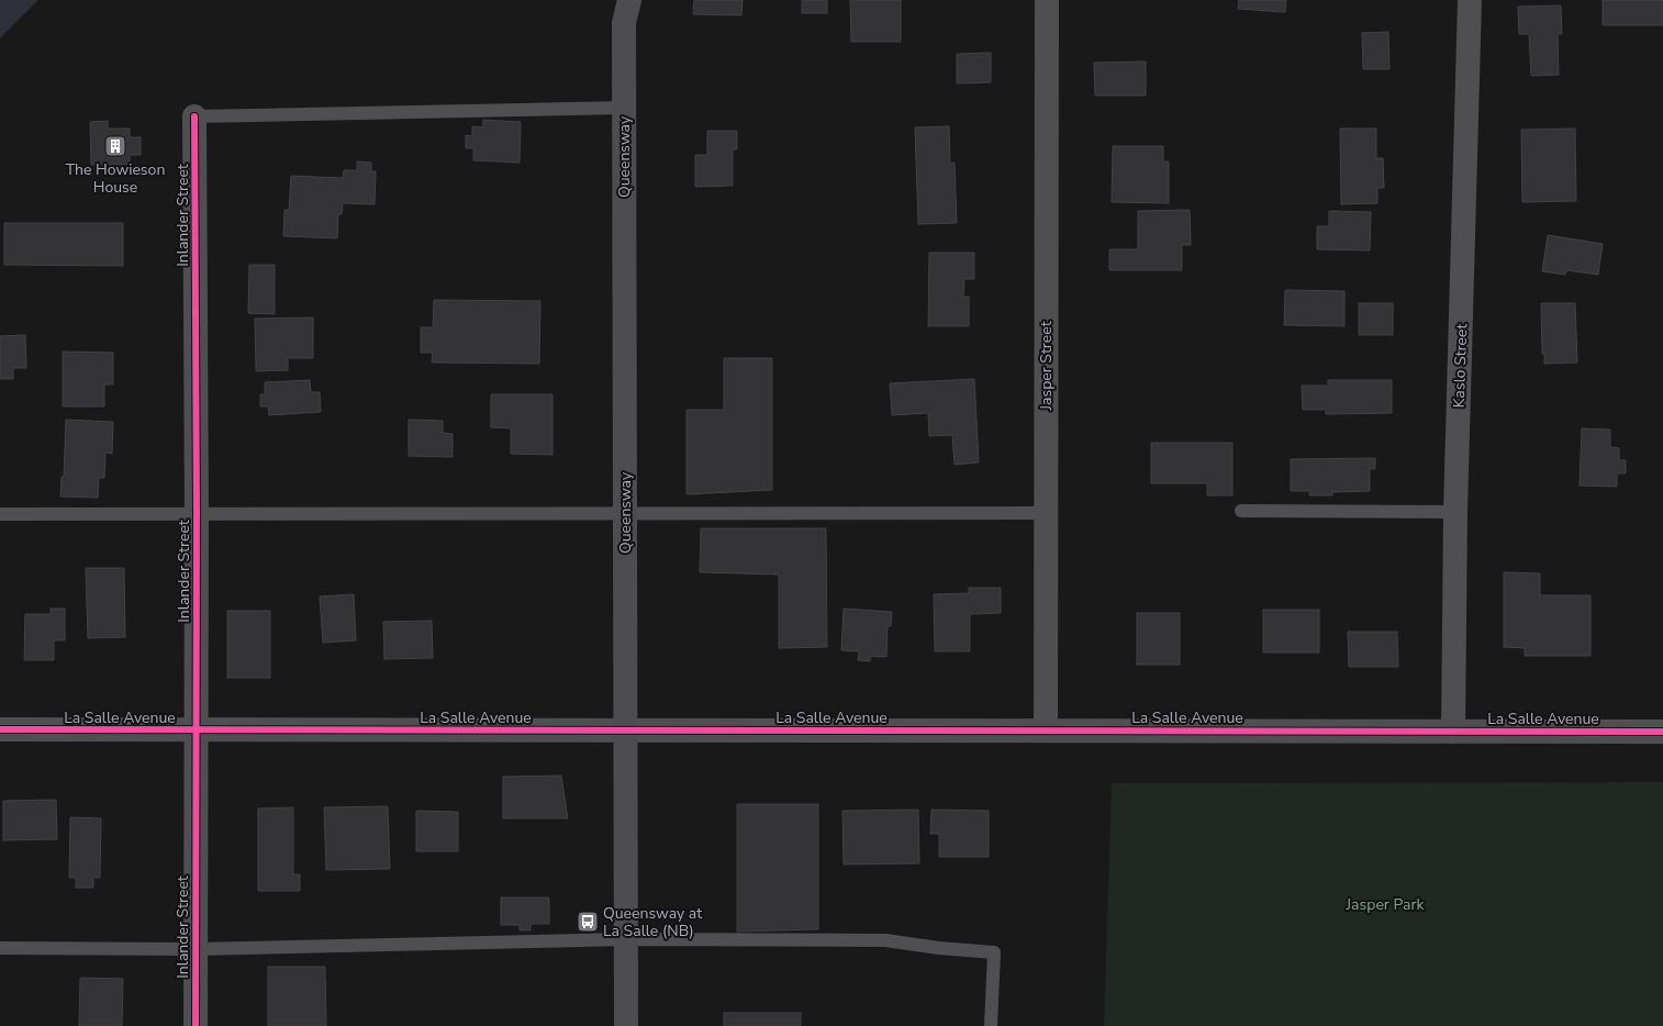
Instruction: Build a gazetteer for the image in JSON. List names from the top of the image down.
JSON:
{
  "streets": {
    "main road": ["Queensway"],
    "street": [
      "Inlander Street",
      "Jasper Street",
      "Kaslo Street",
      "La Salle Avenue"
    ]
  },
  "crossings": [
    ["Queensway", "La Salle Avenue"],
    ["Inlander Street", "La Salle Avenue"],
    ["Jasper Street", "La Salle Avenue"],
    ["Kaslo Street", "La Salle Avenue"]
  ],
  "parks": ["Jasper Park"],
  "places": {
    "building": ["The Howieson House"],
    "bus stop": ["Queensway at La Salle (NB)"]
  }
}
